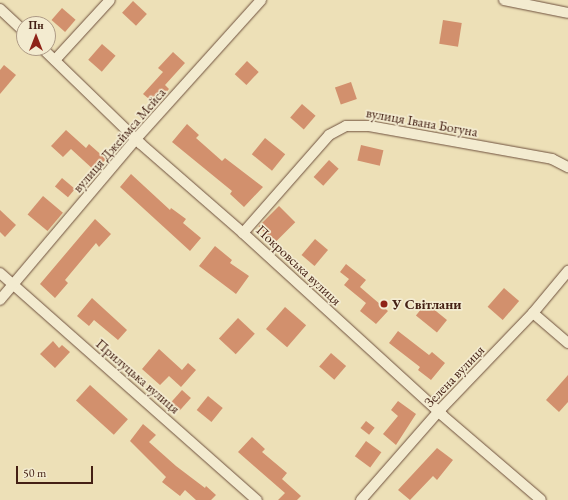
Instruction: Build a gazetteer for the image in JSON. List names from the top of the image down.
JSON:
{
  "streets": {
    "street": [
      "вулиця Івана Богуна",
      "вулиця Джеймса Мейса",
      "Покровська вулиця",
      "Прилуцька вулиця",
      "Зелена вулиця"
    ]
  },
  "crossings": [
    ["вулиця Івана Богуна", "Покровська вулиця"],
    ["вулиця Джеймса Мейса", "Покровська вулиця"],
    ["вулиця Джеймса Мейса", "Прилуцька вулиця"],
    ["Покровська вулиця", "Зелена вулиця"]
  ],
  "places": ["У Світлани"],
  "scale_bar": "50 m",
  "north": "top"
}
